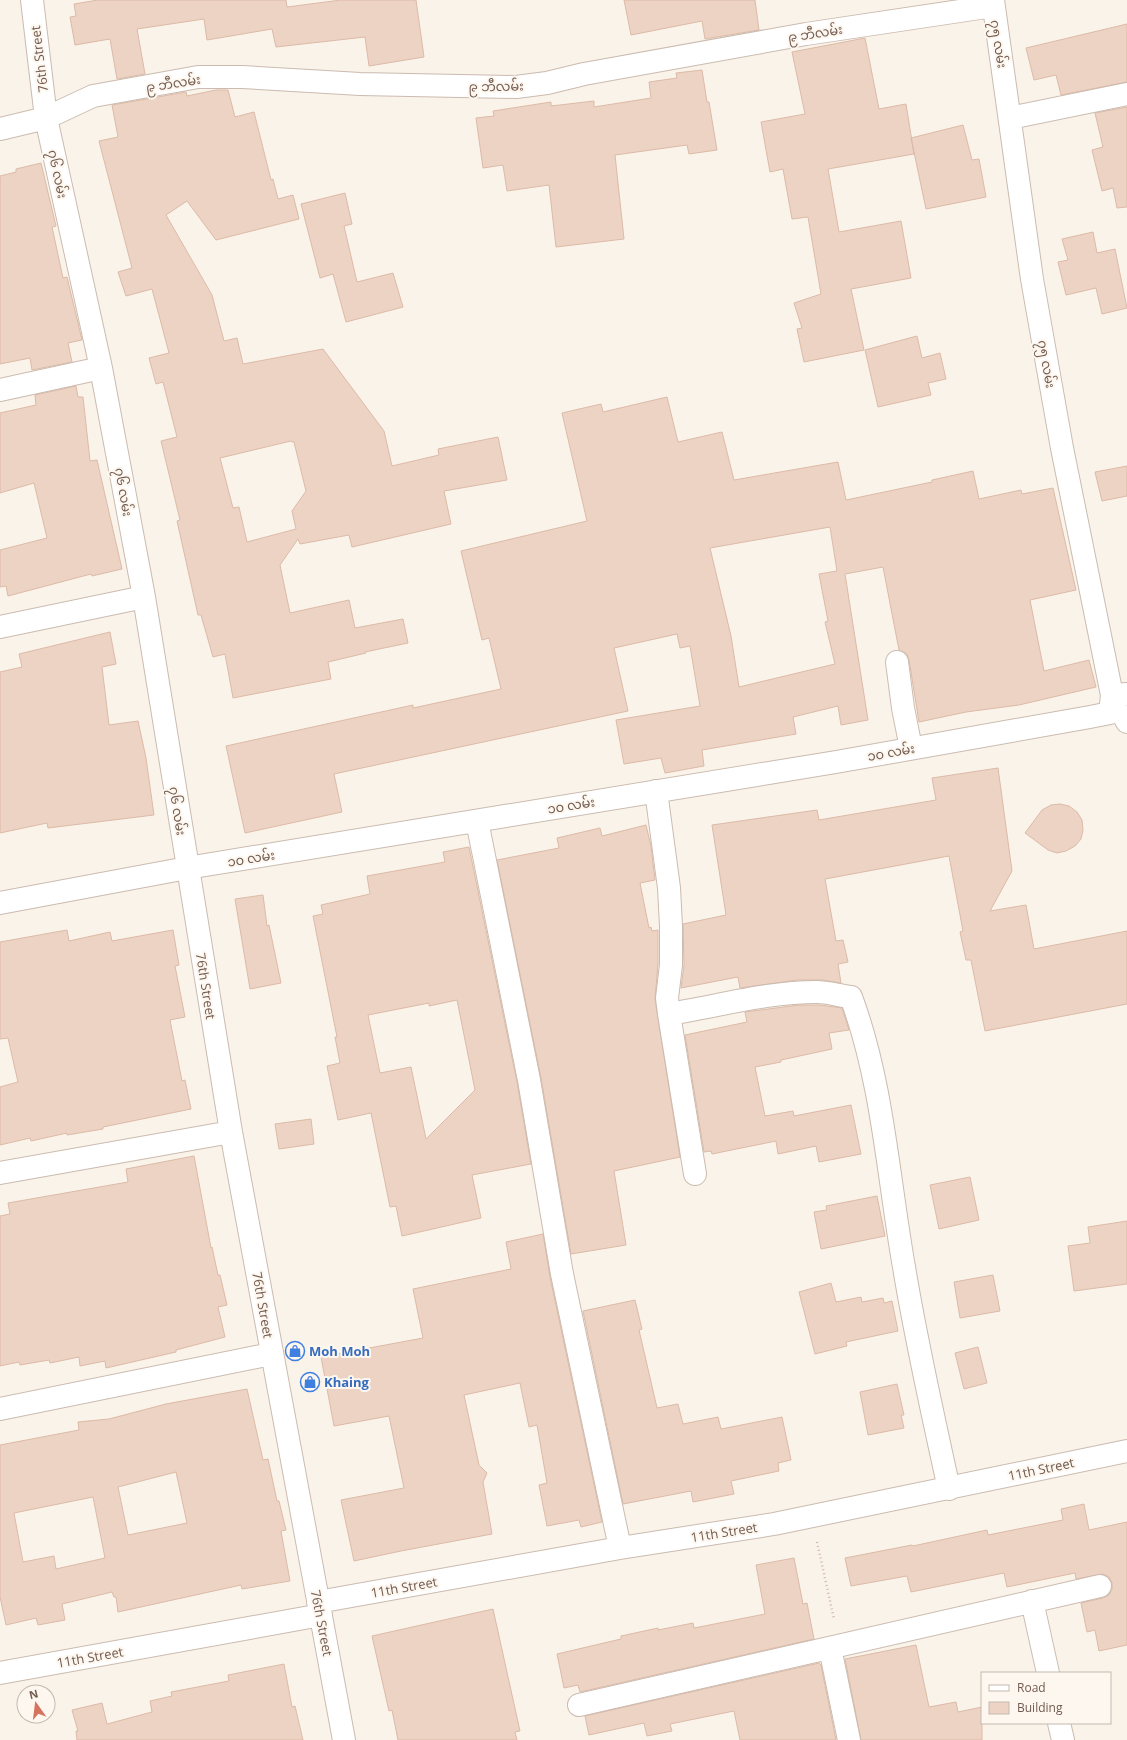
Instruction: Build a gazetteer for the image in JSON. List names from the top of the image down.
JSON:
{
  "streets": {
    "street": [
      "၉ ဘီလမ်း",
      "၇၅ လမ်း",
      "76th Street",
      "၇၆ လမ်း",
      "၁၀ လမ်း",
      "11th Street"
    ]
  },
  "crossings": [
    ["၉ ဘီလမ်း", "၇၅ လမ်း"],
    ["၉ ဘီလမ်း", "76th Street"],
    ["၉ ဘီလမ်း", "၇၆ လမ်း"],
    ["၇၅ လမ်း", "၁၀ လမ်း"],
    ["76th Street", "၇၆ လမ်း"],
    ["76th Street", "၁၀ လမ်း"],
    ["76th Street", "11th Street"],
    ["၇၆ လမ်း", "၁၀ လမ်း"]
  ],
  "places": {
    "shop": ["Moh Moh", "Khaing"]
  },
  "legend": ["Road", "Building"],
  "north": "top"
}
